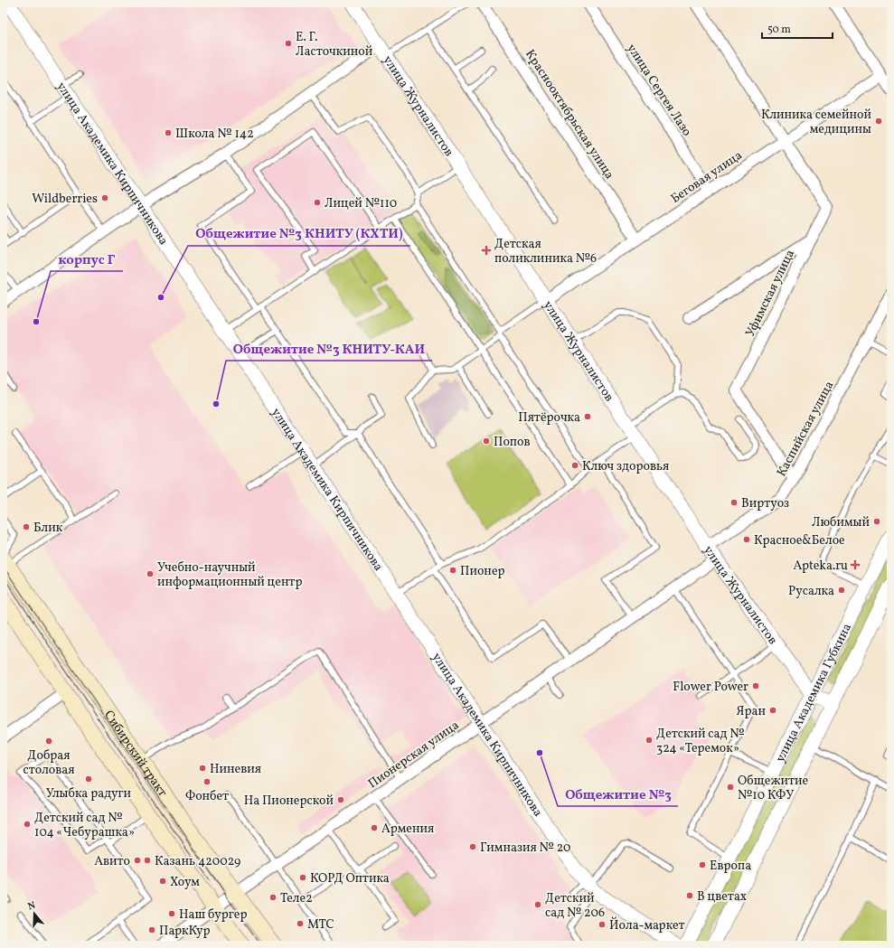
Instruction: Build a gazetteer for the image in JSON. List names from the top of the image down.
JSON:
{
  "streets": {
    "main road": ["Сибирский тракт"],
    "street": [
      "улица Сергея Лазо",
      "улица Журналистов",
      "Краснооктябрьская улица",
      "улица Академика Кирпичникова",
      "Беговая улица",
      "Уфимская улица",
      "Каспийская улица",
      "улица Академика Губкина",
      "Пионерская улица"
    ]
  },
  "crossings": [
    ["улица Сергея Лазо", "Беговая улица"],
    ["улица Журналистов", "Беговая улица"],
    ["улица Журналистов", "Каспийская улица"],
    ["улица Журналистов", "улица Академика Губкина"],
    ["улица Журналистов", "Пионерская улица"],
    ["Краснооктябрьская улица", "Беговая улица"],
    ["улица Академика Кирпичникова", "Пионерская улица"],
    ["Беговая улица", "Уфимская улица"],
    ["Уфимская улица", "Каспийская улица"],
    ["Сибирский тракт", "Пионерская улица"]
  ],
  "places": {
    "other": [
      "Е. Г. Ласточкиной",
      "Клиника семейной медицины",
      "Школа № 142",
      "Wildberries",
      "Лицей №110",
      "Общежитие №3 КНИТУ (КХТИ)",
      "корпус Г",
      "Общежитие №3 КНИТУ-КАИ",
      "Пятёрочка",
      "Попов",
      "Ключ здоровья",
      "Виртуоз",
      "Любимый",
      "Блик",
      "Красное&Белое",
      "Пионер",
      "Учебно-научный информационный центр",
      "Русалка",
      "Flower Power",
      "Яран",
      "Детский сад № 324 «Теремок»",
      "Добрая столовая",
      "Общежитие №3",
      "Ниневия",
      "Улыбка радуги",
      "Фонбет",
      "Общежитие №10 КФУ",
      "На Пионерской",
      "Детский сад № 104 «Чебурашка»",
      "Армения",
      "Гимназия № 20",
      "Авито",
      "Казань 420029",
      "Европа",
      "КОРД Оптика",
      "Хоум",
      "В цветах",
      "Теле2",
      "Детский сад № 206",
      "Наш бургер",
      "МТС",
      "Йола-маркет",
      "ПаркКур"
    ],
    "health": ["Детская поликлиника №6", "Apteka.ru"]
  },
  "scale_bar": "50 m",
  "north": "top"
}
